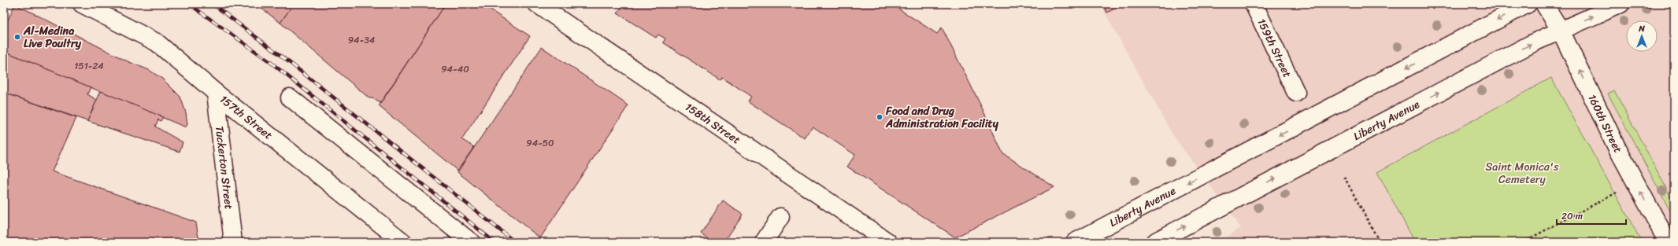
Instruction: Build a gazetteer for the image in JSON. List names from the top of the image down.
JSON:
{
  "streets": {
    "street": [
      "159th Street",
      "157th Street",
      "Liberty Avenue",
      "158th Street",
      "160th Street",
      "Tuckerton Street"
    ]
  },
  "crossings": [
    ["157th Street", "Tuckerton Street"],
    ["Liberty Avenue", "160th Street"]
  ],
  "one_way": ["160th Street"],
  "parks": ["Saint Monica's Cemetery"],
  "places": ["Al-Medina Live Poultry", "Food and Drug Administration Facility"],
  "house_numbers": [
    "94-34",
    "151-24",
    "94-40",
    "94-50"
  ],
  "scale_bar": "20 m",
  "north": "top"
}
